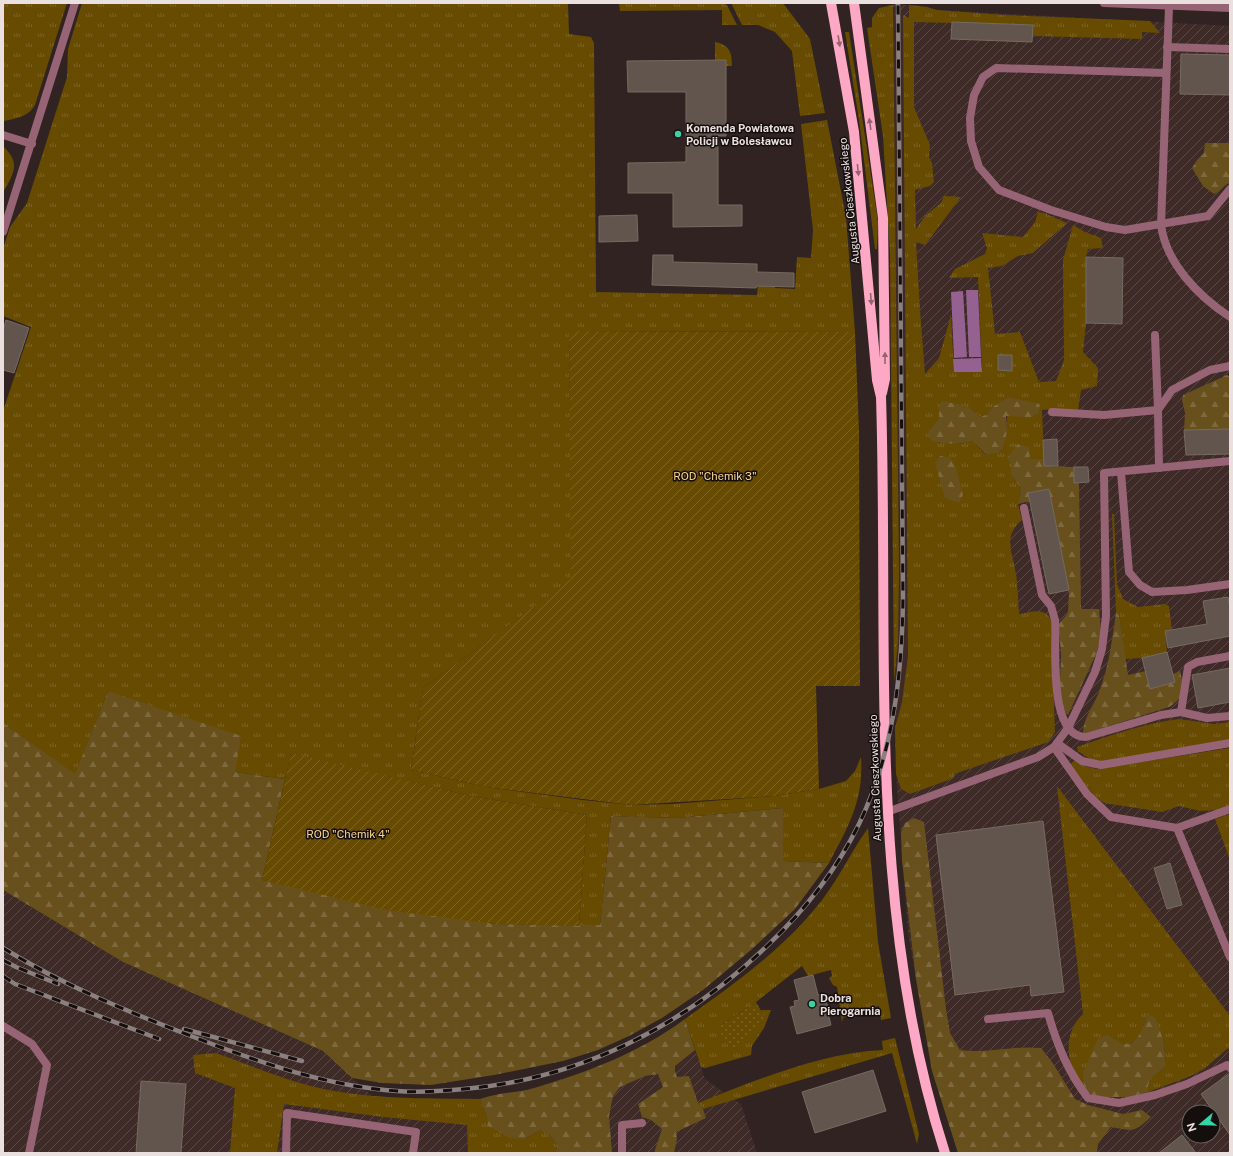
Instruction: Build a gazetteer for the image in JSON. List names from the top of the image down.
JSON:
{
  "streets": {
    "main road": ["Augusta Cieszkowskiego"]
  },
  "parks": ["ROD \"Chemik 3\"", "ROD \"Chemik 4\""],
  "places": ["Komenda Powiatowa Policji w Bolesławcu", "Dobra Pierogarnia"],
  "north": "left"
}
